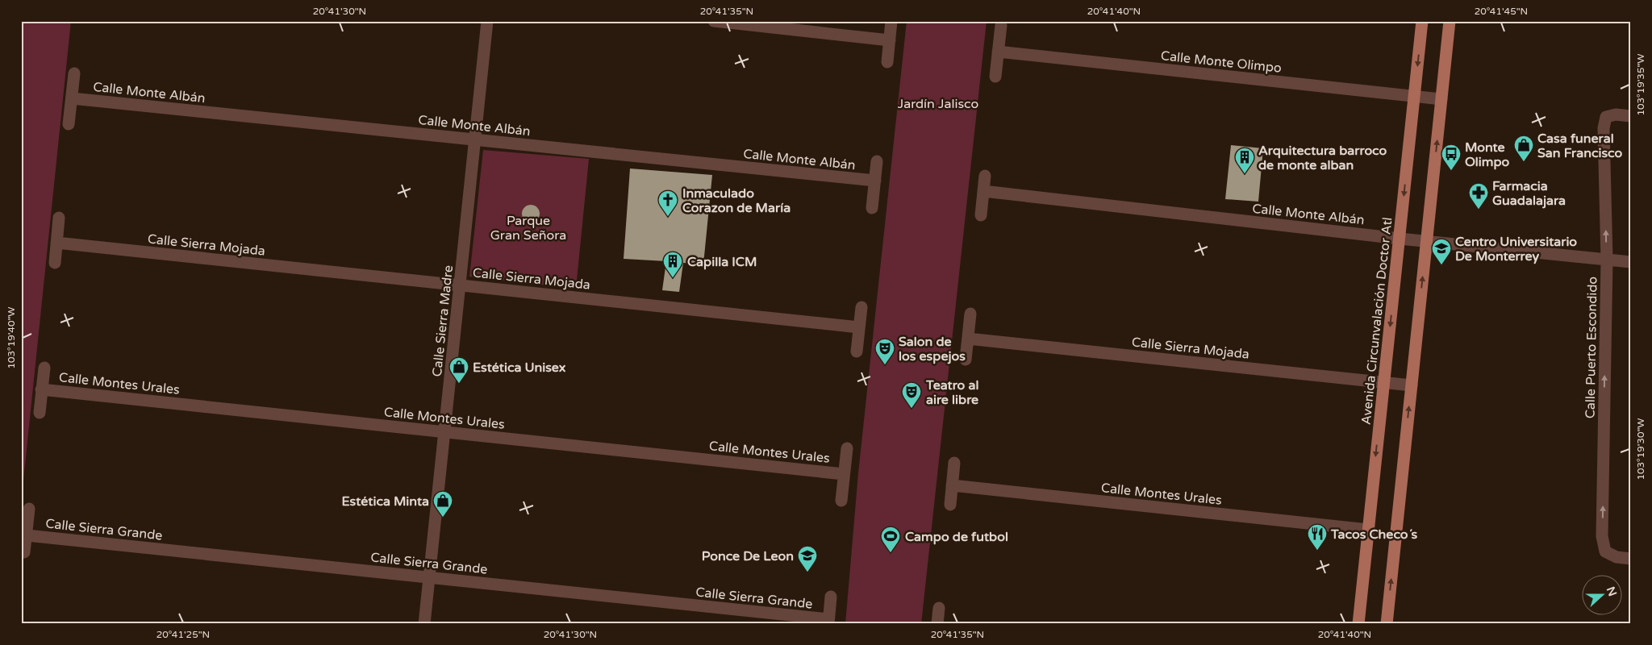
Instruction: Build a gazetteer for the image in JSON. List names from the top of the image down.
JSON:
{
  "streets": {
    "main road": ["Avenida Circunvalación Doctor Atl"],
    "street": [
      "Calle Monte Olimpo",
      "Calle Monte Albán",
      "Calle Sierra Mojada",
      "Calle Sierra Madre",
      "Calle Puerto Escondido",
      "Calle Montes Urales",
      "Calle Sierra Grande"
    ]
  },
  "crossings": [
    ["Calle Monte Olimpo", "Avenida Circunvalación Doctor Atl"],
    ["Calle Monte Albán", "Calle Sierra Madre"],
    ["Calle Monte Albán", "Avenida Circunvalación Doctor Atl"],
    ["Calle Monte Albán", "Calle Puerto Escondido"],
    ["Calle Sierra Mojada", "Calle Sierra Madre"],
    ["Calle Sierra Mojada", "Avenida Circunvalación Doctor Atl"],
    ["Calle Sierra Madre", "Calle Montes Urales"],
    ["Calle Sierra Madre", "Calle Sierra Grande"],
    ["Avenida Circunvalación Doctor Atl", "Calle Montes Urales"]
  ],
  "one_way": ["Calle Puerto Escondido"],
  "parks": ["Jardín Jalisco", "Parque Gran Señora"],
  "places": {
    "shop": ["Casa funeral San Francisco", "Estética Unisex", "Estética Minta"],
    "bus stop": ["Monte Olimpo"],
    "building": ["Arquitectura barroco de monte alban", "Capilla ICM"],
    "pharmacy": ["Farmacia Guadalajara"],
    "church": ["Inmaculado Corazon de María"],
    "school or university": ["Centro Universitario De Monterrey", "Ponce De Leon"],
    "theatre": ["Salon de los espejos", "Teatro al aire libre"],
    "restaurant": ["Tacos Checo´s"],
    "sports": ["Campo de futbol"]
  },
  "north": "right",
  "coordinates": [
    "20°41'30\"N",
    "20°41'35\"N",
    "20°41'40\"N",
    "20°41'45\"N",
    "103°19'35\"W",
    "103°19'40\"W",
    "103°19'30\"W",
    "20°41'25\"N"
  ]
}
